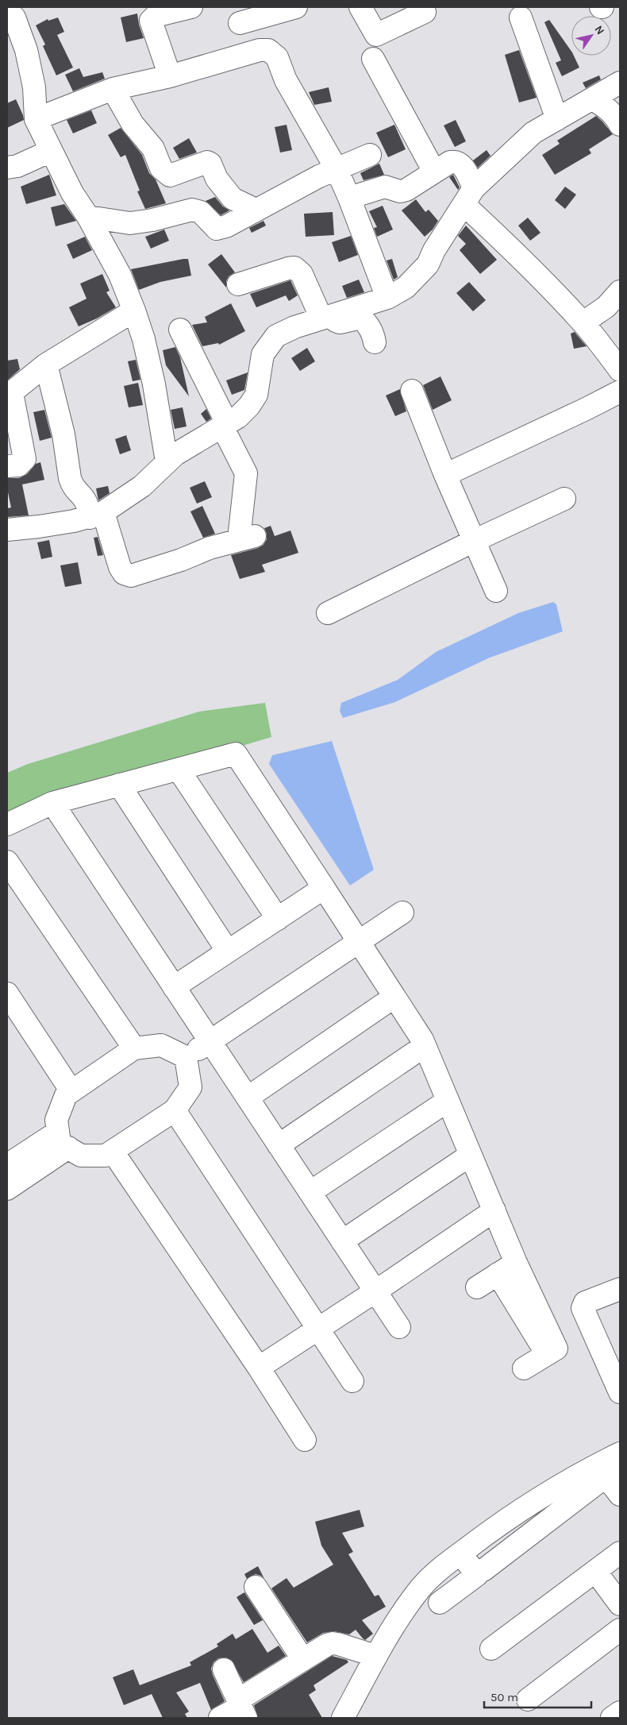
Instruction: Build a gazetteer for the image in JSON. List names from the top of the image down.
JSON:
{
  "scale_bar": "50 m",
  "north": "top right"
}
